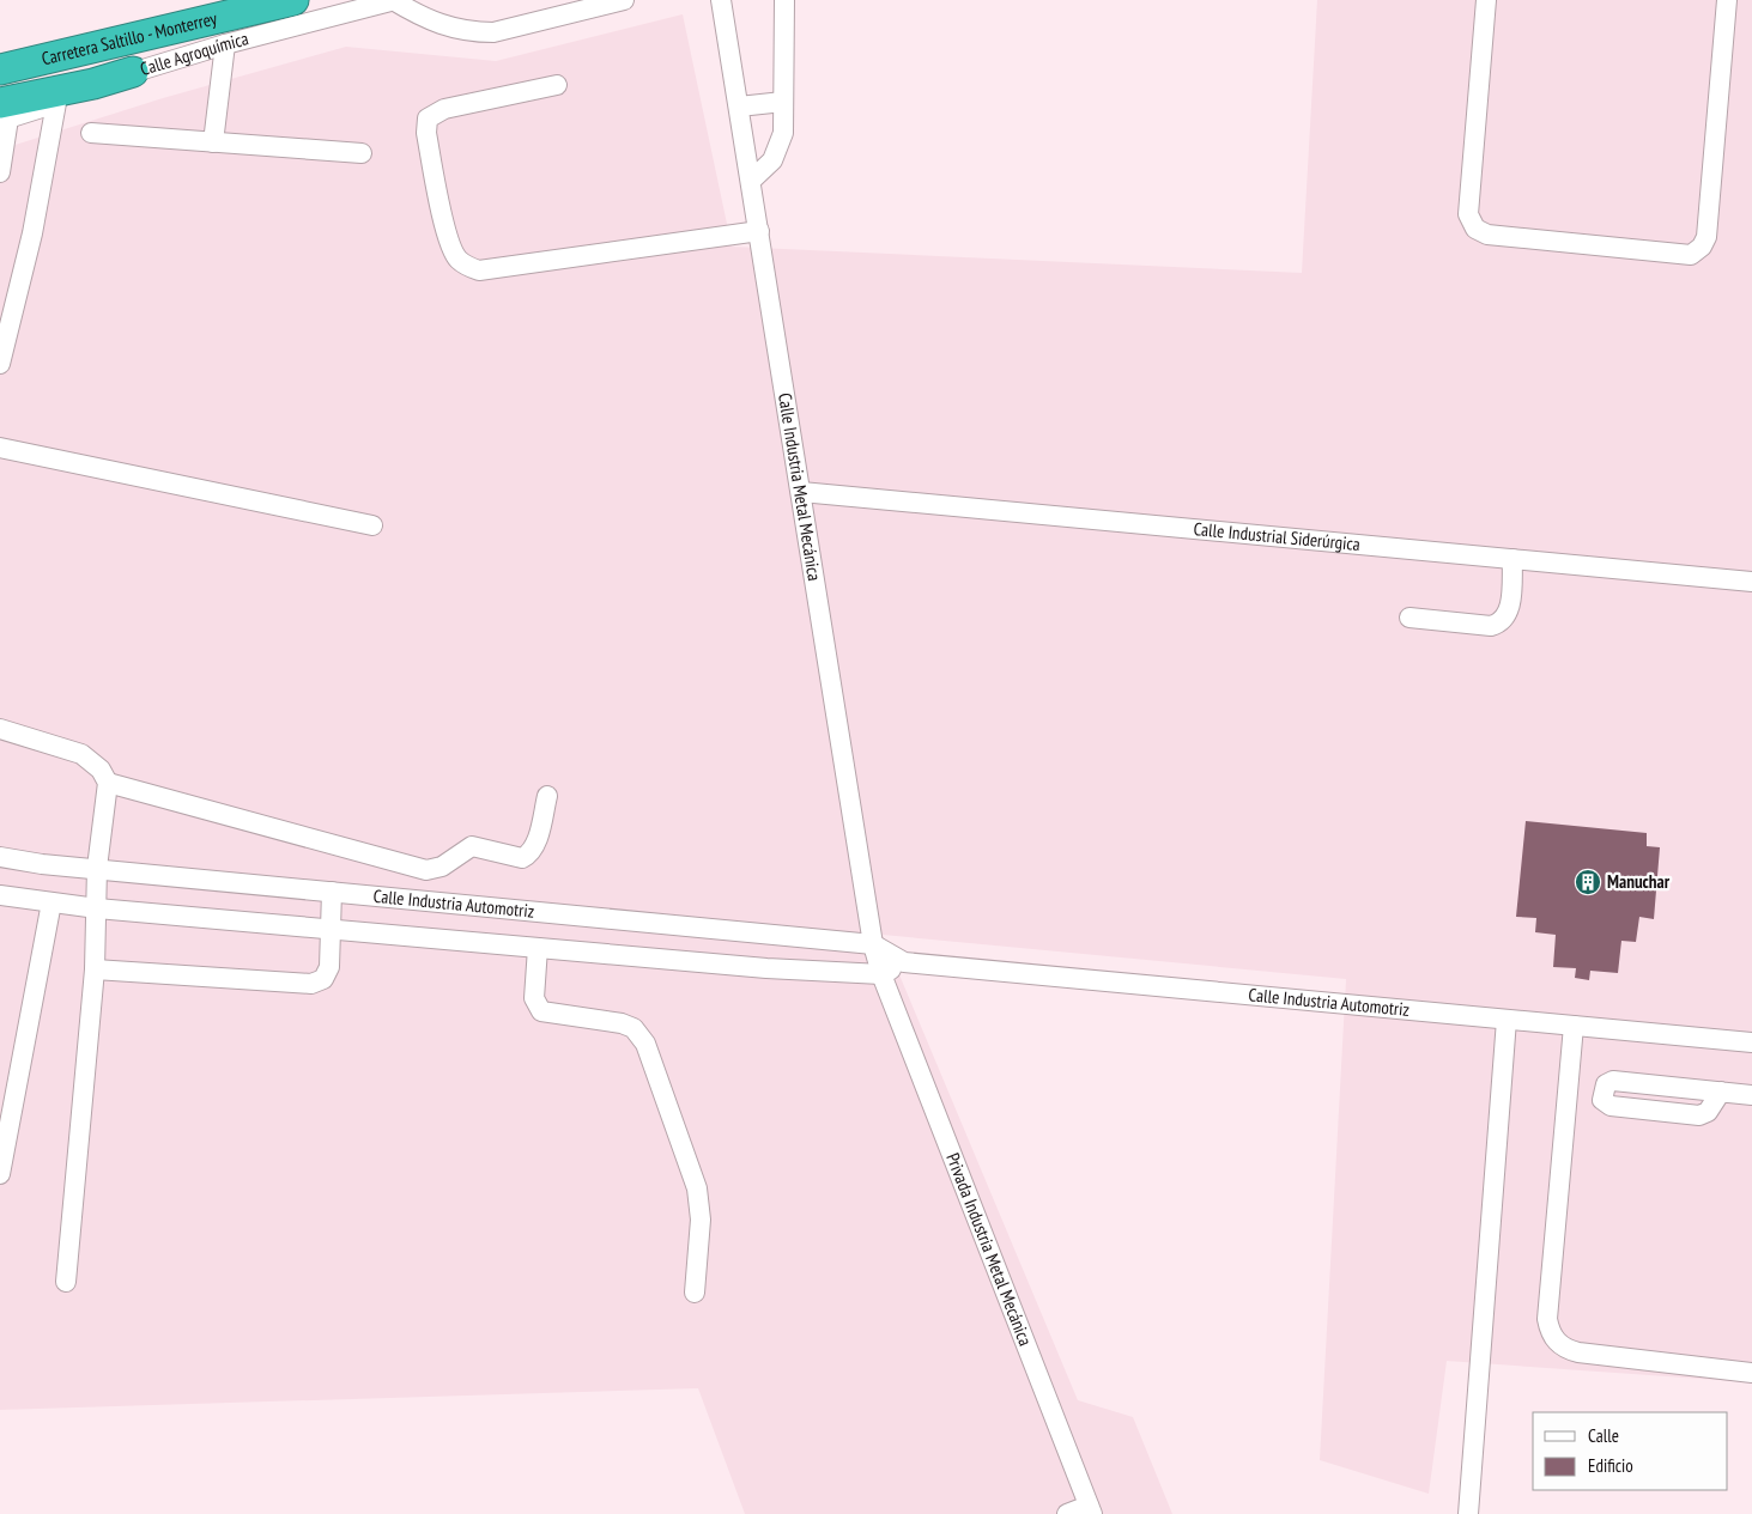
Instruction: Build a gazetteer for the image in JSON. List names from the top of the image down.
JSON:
{
  "streets": {
    "highway": ["Carretera Saltillo - Monterrey"],
    "street": [
      "Calle Agroquímica",
      "Calle Industria Metal Mecánica",
      "Calle Industrial Siderúrgica",
      "Calle Industria Automotriz",
      "Privada Industria Metal Mecánica"
    ]
  },
  "crossings": [
    ["Calle Industria Metal Mecánica", "Calle Industrial Siderúrgica"],
    ["Calle Industria Metal Mecánica", "Calle Industria Automotriz"],
    ["Calle Industria Metal Mecánica", "Privada Industria Metal Mecánica"],
    ["Calle Industria Automotriz", "Privada Industria Metal Mecánica"]
  ],
  "places": {
    "building": ["Manuchar"]
  },
  "legend": ["Calle", "Edificio"]
}
